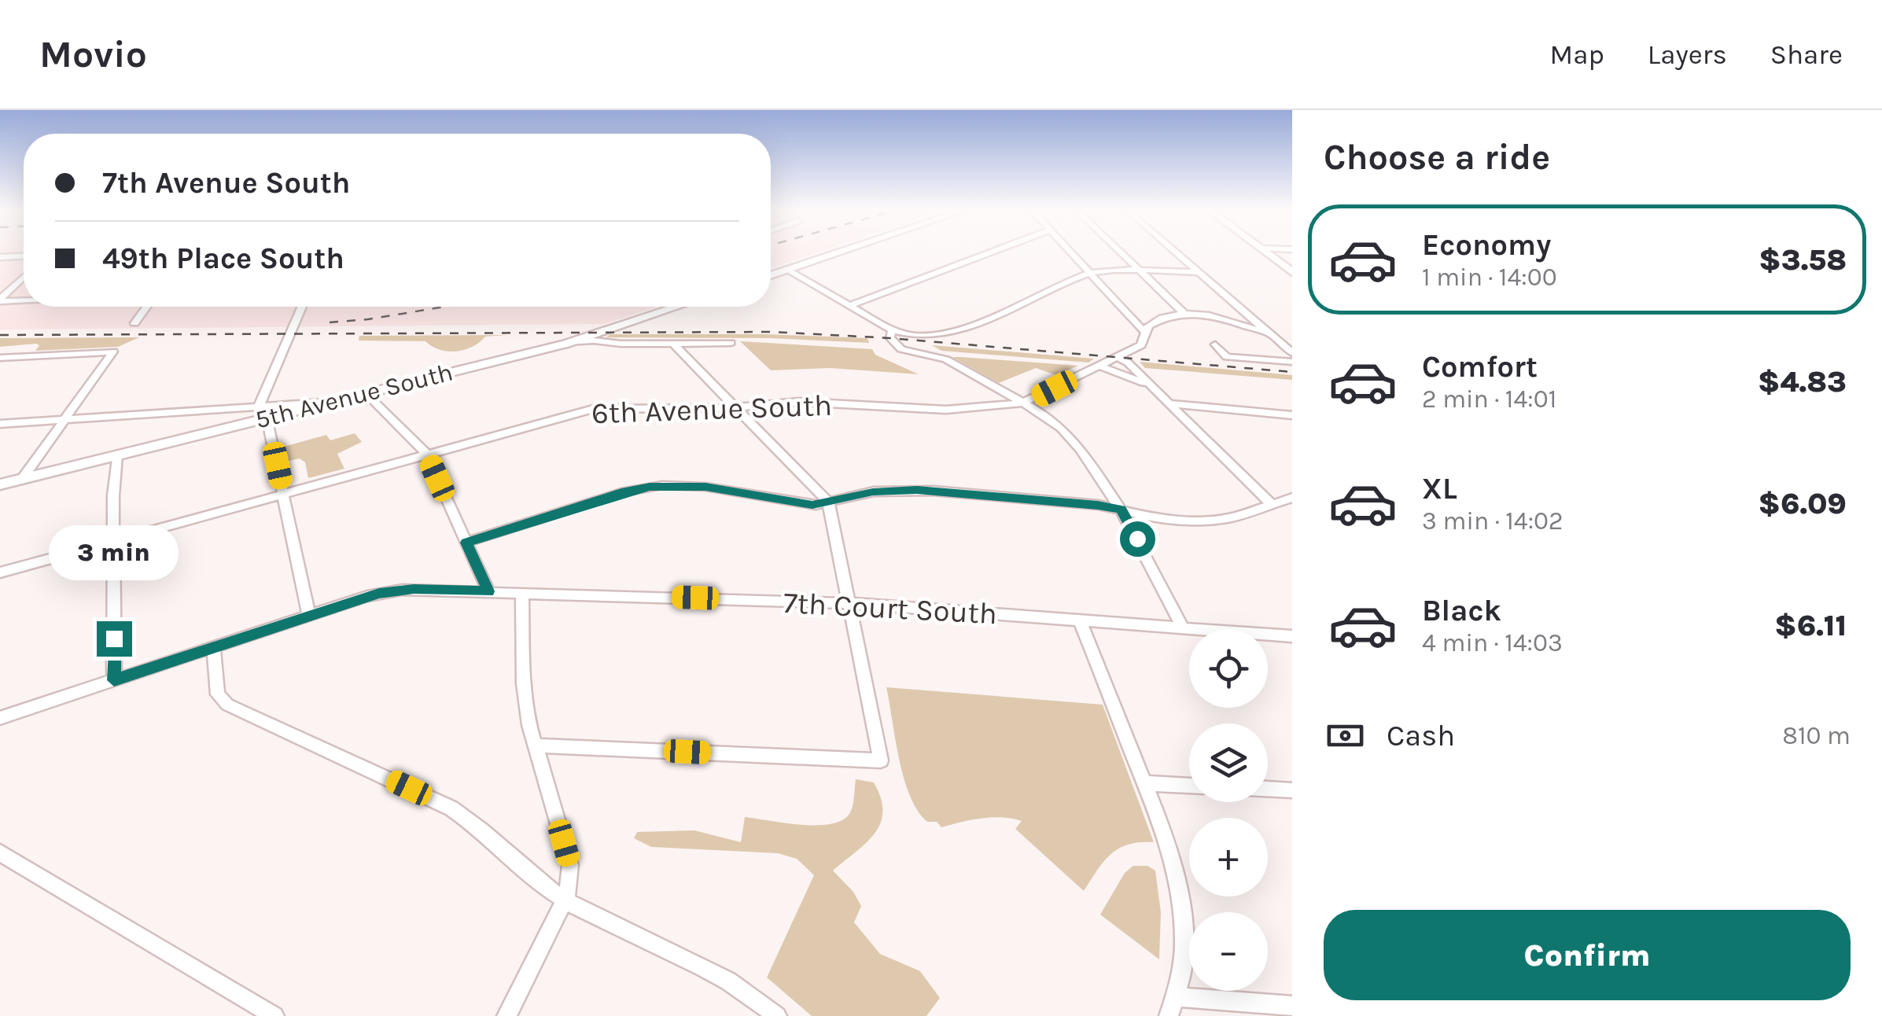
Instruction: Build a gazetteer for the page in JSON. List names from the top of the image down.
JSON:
{
  "streets": {
    "street": ["5th Avenue South", "6th Avenue South", "7th Court South"]
  },
  "page": {
    "header": "Movio",
    "nav": ["Map", "Layers", "Share"],
    "heading": "Choose a ride",
    "banner": ["7th Avenue South", "49th Place South"],
    "list": [
      {
        "name": "Economy",
        "note": "1 min · 14:00",
        "value": "$3.58"
      },
      {
        "name": "Comfort",
        "note": "2 min · 14:01",
        "value": "$4.83"
      },
      {
        "name": "XL",
        "note": "3 min · 14:02",
        "value": "$6.09"
      },
      {
        "name": "Black",
        "note": "4 min · 14:03",
        "value": "$6.11"
      }
    ],
    "bubble": "3 min",
    "map_buttons": ["+", "−"],
    "pay": ["Cash", "810 m"],
    "buttons": "Confirm"
  }
}
